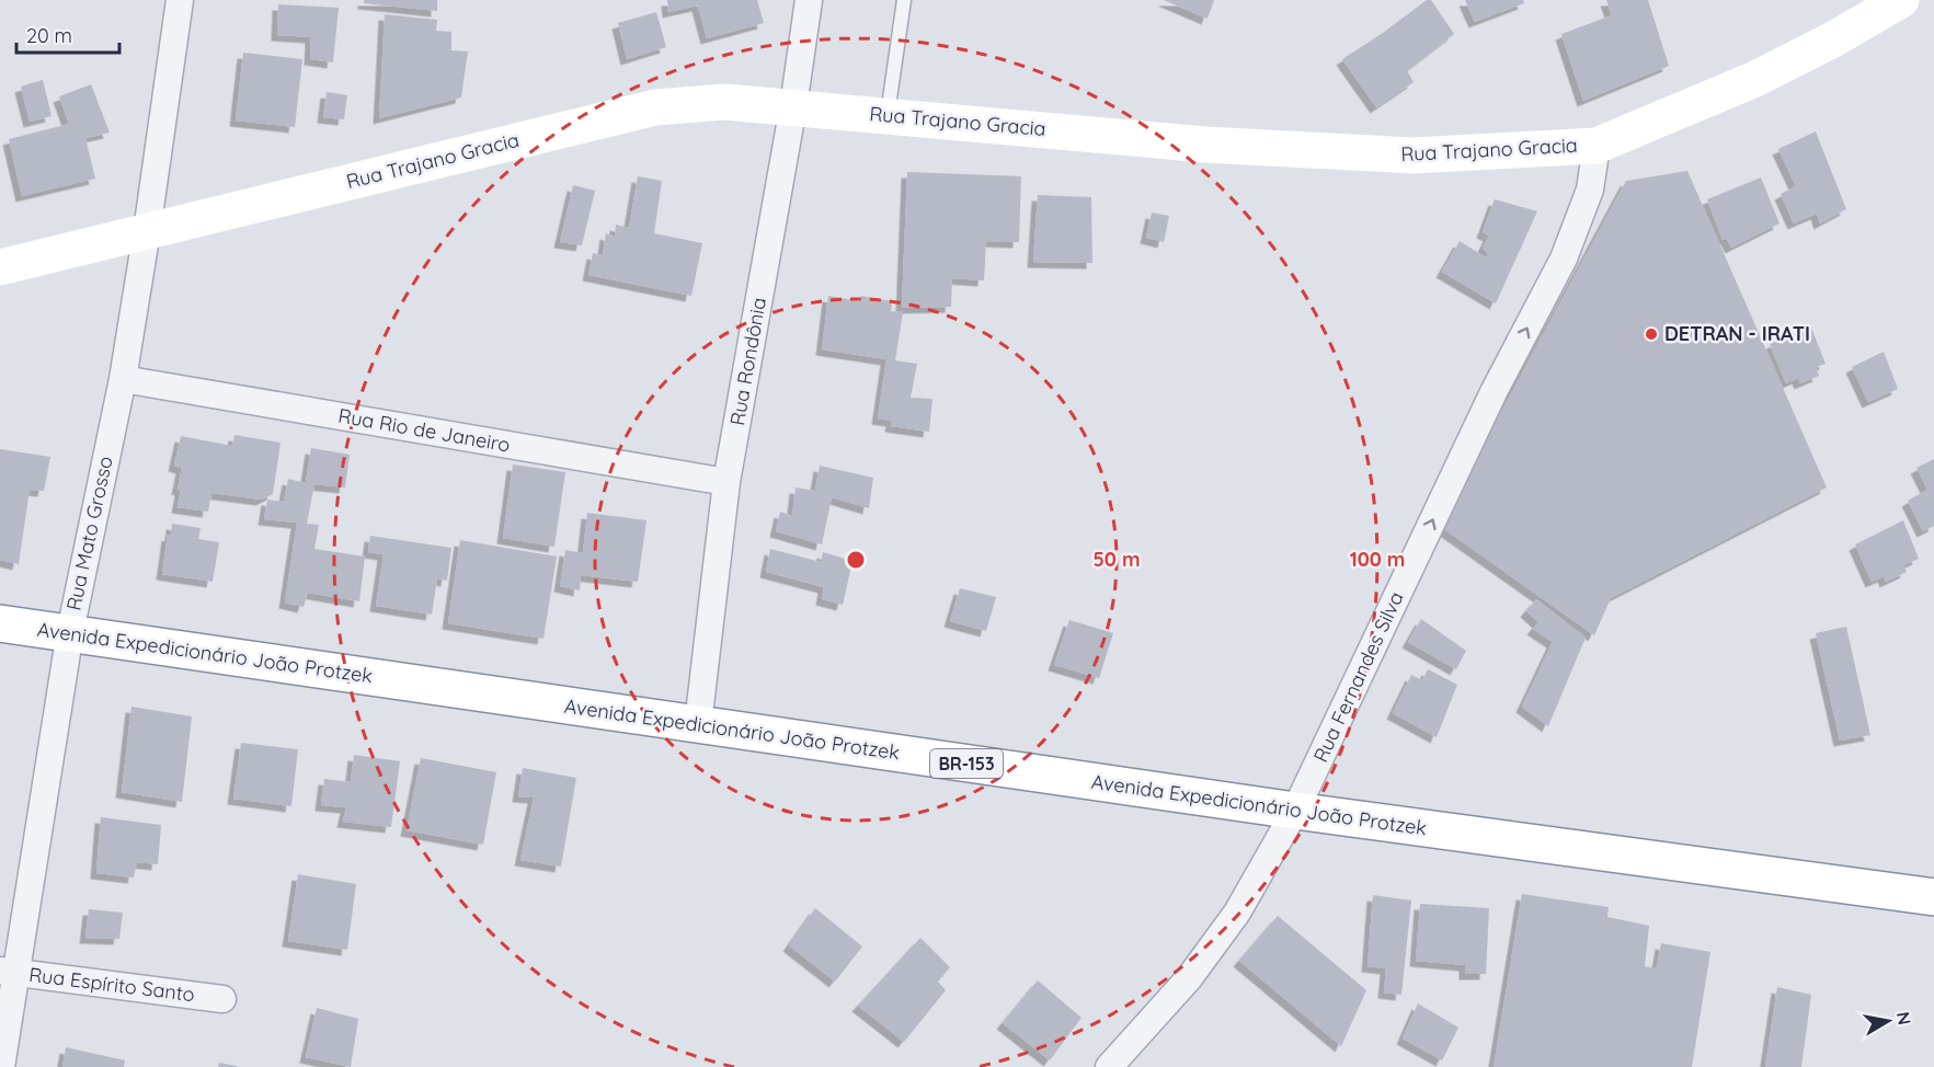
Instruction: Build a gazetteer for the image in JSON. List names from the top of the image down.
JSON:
{
  "streets": {
    "main road": ["Rua Trajano Gracia", "Avenida Expedicionário João Protzek", "BR-153"],
    "street": [
      "Rua Rondônia",
      "Rua Rio de Janeiro",
      "Rua Mato Grosso",
      "Rua Fernandes Silva",
      "Rua Espírito Santo"
    ]
  },
  "crossings": [
    ["Rua Trajano Gracia", "Rua Rondônia"],
    ["Rua Trajano Gracia", "Rua Mato Grosso"],
    ["Rua Trajano Gracia", "Rua Fernandes Silva"],
    ["Rua Rondônia", "Rua Rio de Janeiro"],
    ["Rua Rondônia", "Avenida Expedicionário João Protzek"],
    ["Rua Rio de Janeiro", "Rua Mato Grosso"],
    ["Rua Mato Grosso", "Avenida Expedicionário João Protzek"],
    ["Rua Mato Grosso", "Rua Espírito Santo"],
    ["Avenida Expedicionário João Protzek", "Rua Fernandes Silva"]
  ],
  "one_way": ["Rua Fernandes Silva"],
  "places": ["DETRAN - IRATI"],
  "scale_bar": "20 m",
  "north": "right",
  "rings": ["50 m", "100 m"]
}
